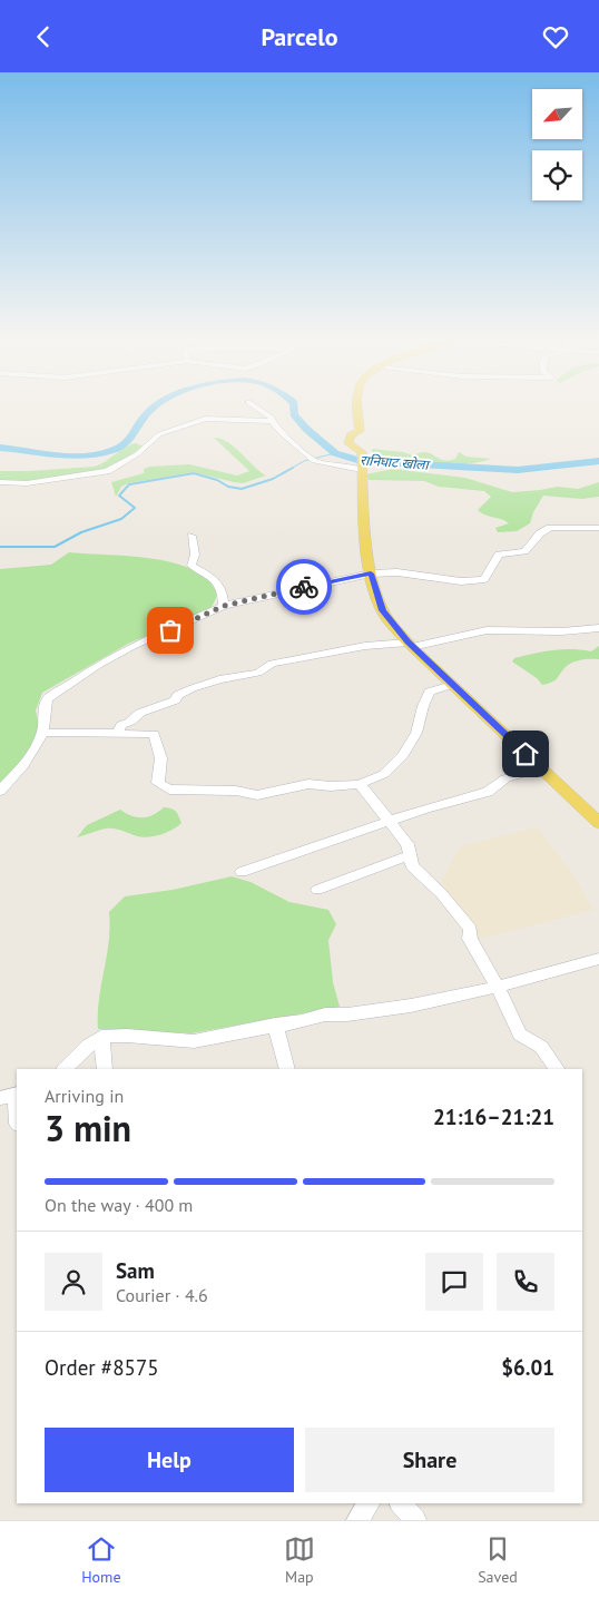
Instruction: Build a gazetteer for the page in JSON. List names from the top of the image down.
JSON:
{
  "water": ["रानिघाट खोला"],
  "north": "bottom left",
  "page": {
    "header": "Parcelo",
    "heading": ["3 min", "Arriving in", "21:16–21:21"],
    "panel": [
      "Sam",
      "Courier · 4.6",
      "Order #8575",
      "$6.01"
    ],
    "bar": "On the way · 400 m",
    "buttons": ["Help", "Share"],
    "tabs": ["Home", "Map", "Saved"]
  }
}
